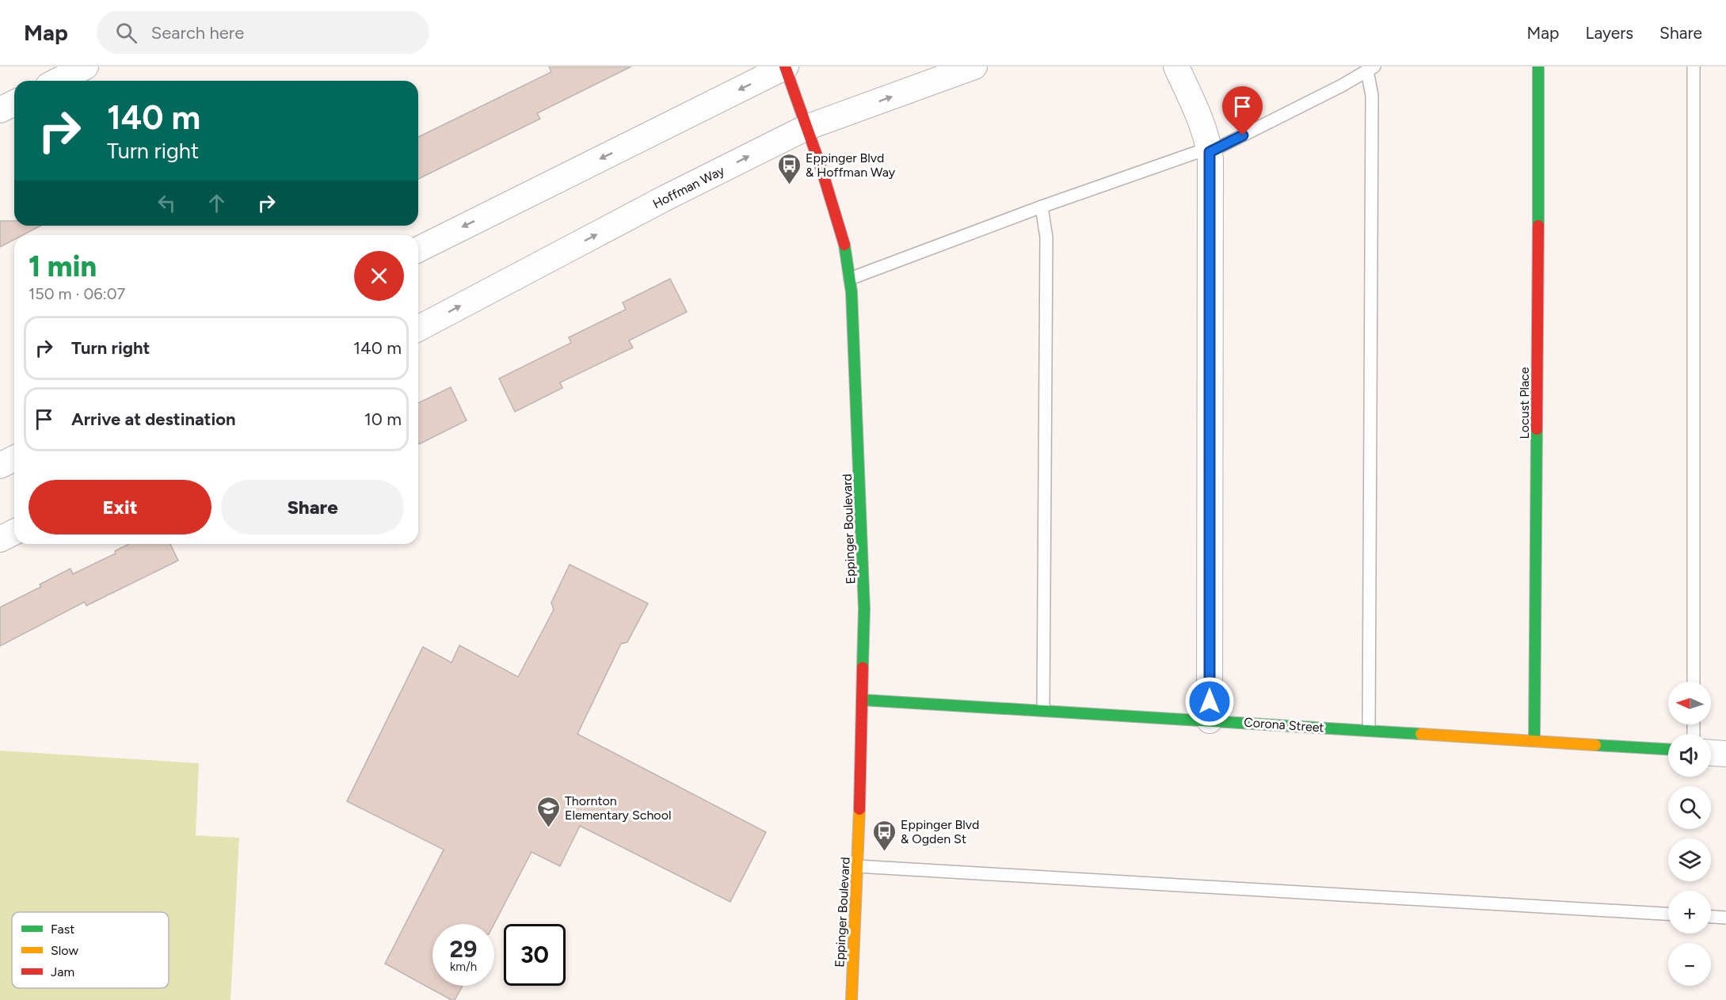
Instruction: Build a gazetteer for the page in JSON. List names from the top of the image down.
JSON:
{
  "streets": {
    "street": [
      "Hoffman Way",
      "Locust Place",
      "Eppinger Boulevard",
      "Corona Street"
    ]
  },
  "crossings": [
    ["Hoffman Way", "Eppinger Boulevard"],
    ["Locust Place", "Corona Street"],
    ["Eppinger Boulevard", "Corona Street"]
  ],
  "places": {
    "bus stop": ["Eppinger Blvd & Hoffman Way", "Eppinger Blvd & Ogden St"],
    "school or university": ["Thornton Elementary School"]
  },
  "legend": ["Fast", "Slow", "Jam"],
  "north": "left",
  "page": {
    "header": "Map",
    "search": "Search here",
    "nav": ["Map", "Layers", "Share"],
    "turn": ["140 m", "Turn right"],
    "heading": ["1 min", "150 m · 06:07"],
    "list": [
      {
        "name": "Turn right",
        "value": "140 m"
      },
      {
        "name": "Arrive at destination",
        "value": "10 m"
      }
    ],
    "buttons": ["Exit", "Share"],
    "map_buttons": ["+", "−"],
    "speed": "29 km/h",
    "limit": "30"
  }
}
